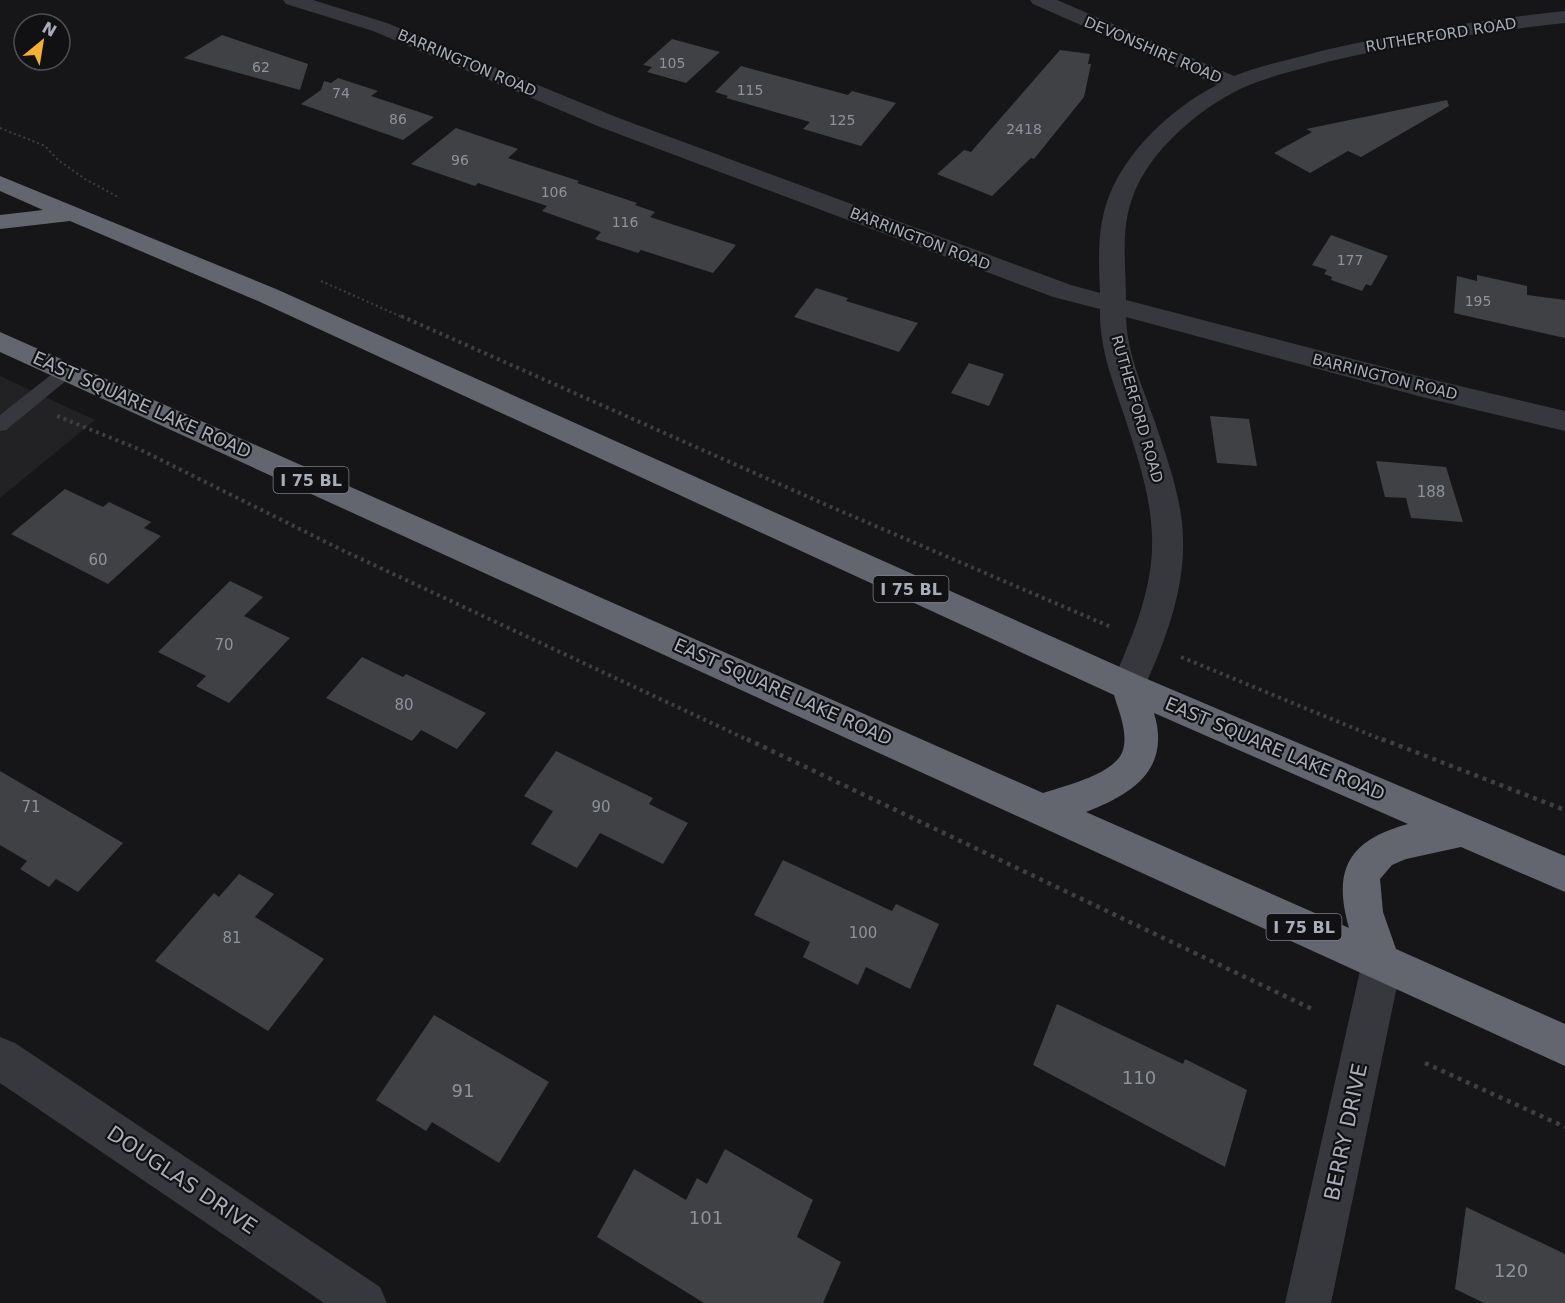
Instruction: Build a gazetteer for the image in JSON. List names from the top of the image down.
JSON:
{
  "streets": {
    "highway": ["EAST SQUARE LAKE ROAD", "I 75 BL"],
    "street": [
      "RUTHERFORD ROAD",
      "DEVONSHIRE ROAD",
      "BARRINGTON ROAD",
      "BERRY DRIVE",
      "DOUGLAS DRIVE"
    ]
  },
  "crossings": [
    ["RUTHERFORD ROAD", "DEVONSHIRE ROAD"],
    ["RUTHERFORD ROAD", "BARRINGTON ROAD"],
    ["RUTHERFORD ROAD", "EAST SQUARE LAKE ROAD"],
    ["EAST SQUARE LAKE ROAD", "BERRY DRIVE"]
  ],
  "house_numbers": [
    "105",
    "62",
    "115",
    "74",
    "86",
    "125",
    "2418",
    "96",
    "106",
    "116",
    "177",
    "195",
    "188",
    "60",
    "70",
    "80",
    "71",
    "90",
    "100",
    "81",
    "110",
    "91",
    "101",
    "120"
  ],
  "north": "top right"
}
